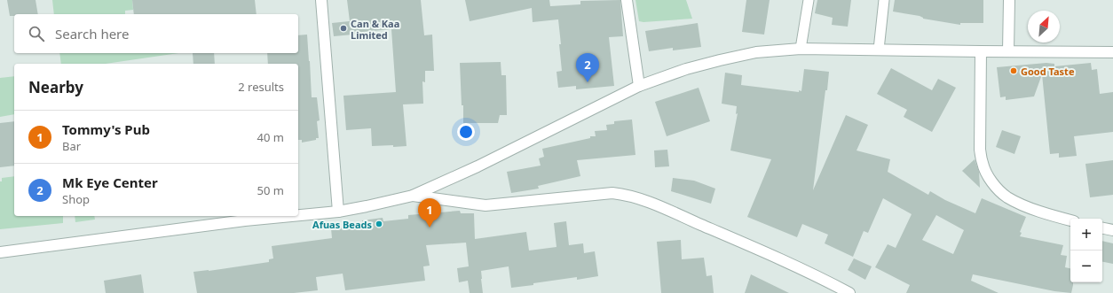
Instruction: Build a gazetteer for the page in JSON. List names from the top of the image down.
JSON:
{
  "places": ["Can & Kaa Limited", "Good Taste", "Afuas Beads"],
  "north": "top right",
  "page": {
    "search": "Search here",
    "pins": ["2", "1"],
    "heading": ["Nearby", "2 results"],
    "list": [
      {
        "mark": "1",
        "name": "Tommy's Pub",
        "note": "Bar",
        "value": "40 m"
      },
      {
        "mark": "2",
        "name": "Mk Eye Center",
        "note": "Shop",
        "value": "50 m"
      }
    ],
    "map_buttons": ["+", "−"]
  }
}
